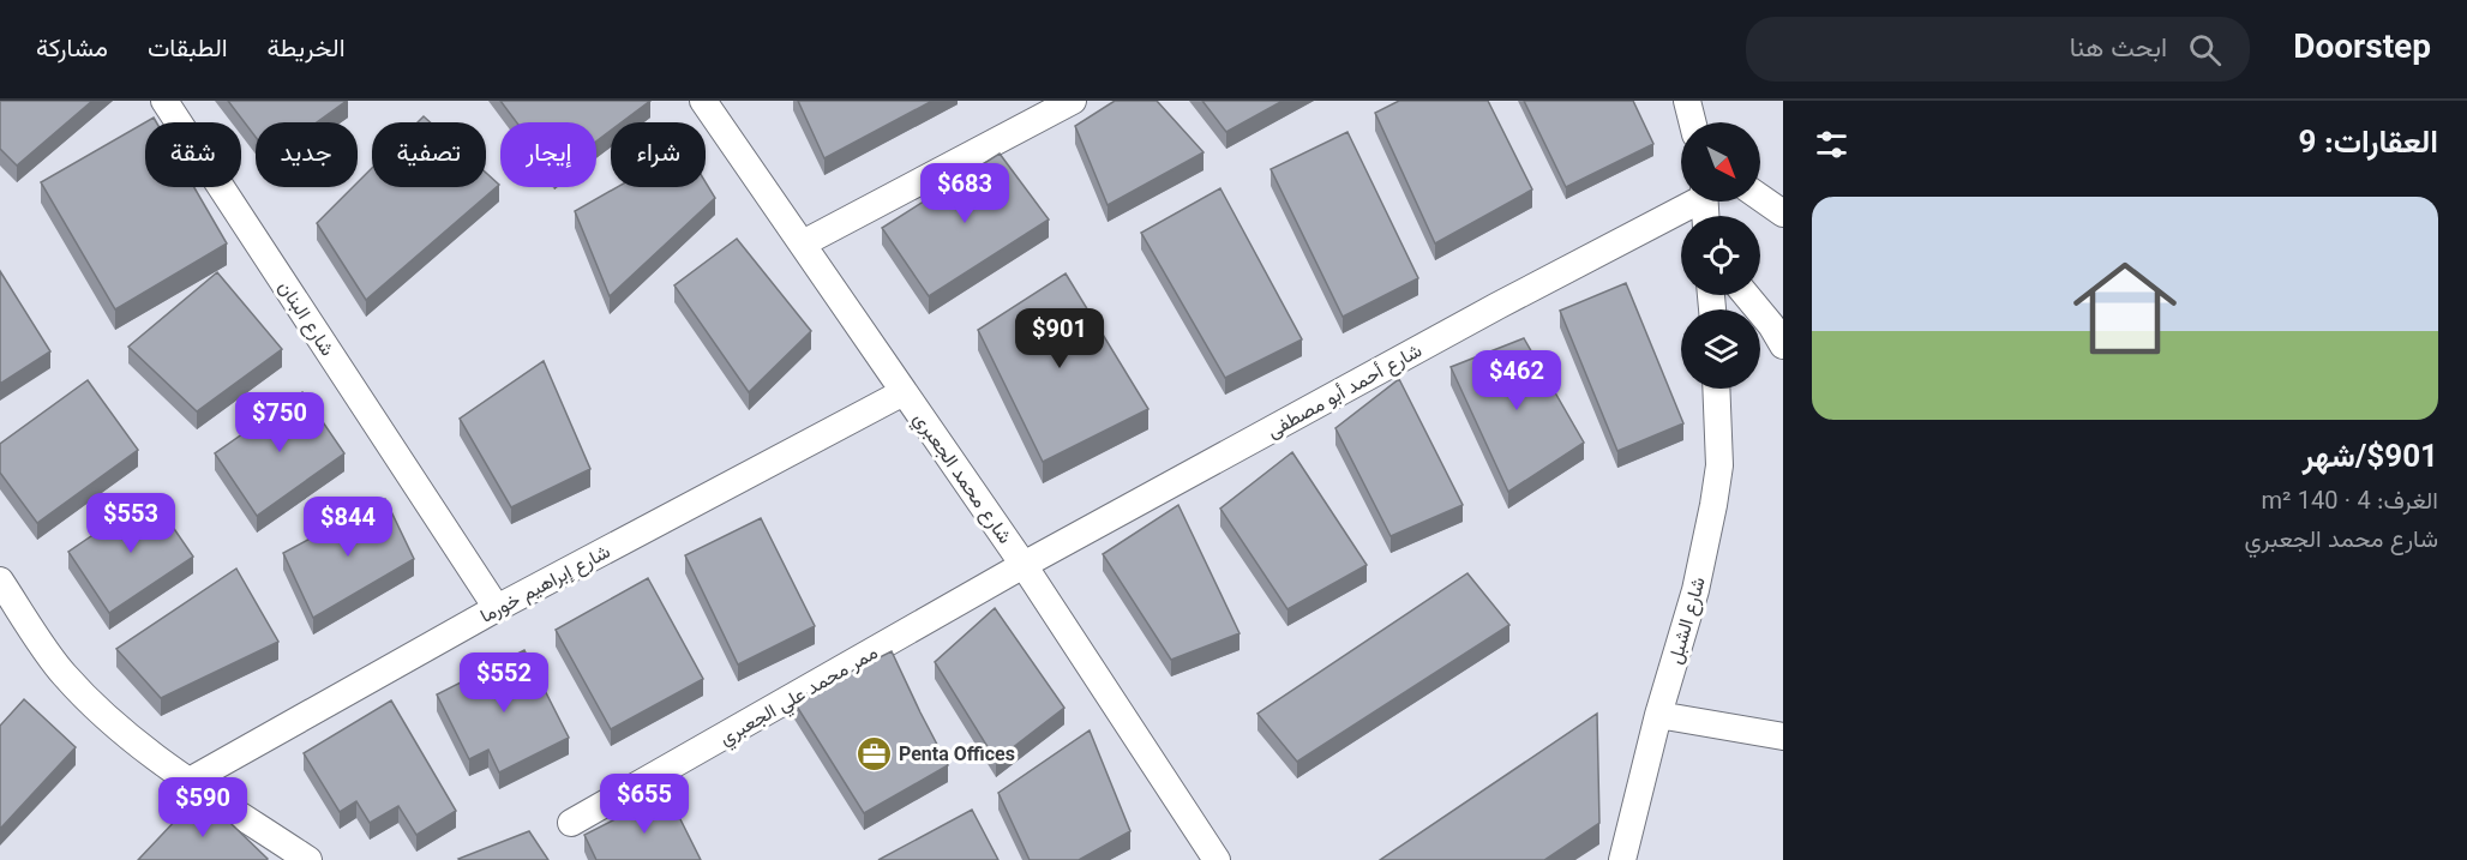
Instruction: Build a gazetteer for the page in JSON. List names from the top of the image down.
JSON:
{
  "streets": {
    "street": [
      "شارع البنان",
      "شارع أحمد أبو مصطفى",
      "شارع محمد الجعبري",
      "شارع إبراهيم خورما",
      "شارع الشبل",
      "ممر محمد علي الجعبري"
    ]
  },
  "crossings": [
    ["شارع البنان", "شارع إبراهيم خورما"],
    ["شارع أحمد أبو مصطفى", "شارع محمد الجعبري"],
    ["شارع أحمد أبو مصطفى", "ممر محمد علي الجعبري"],
    ["شارع محمد الجعبري", "شارع إبراهيم خورما"],
    ["شارع محمد الجعبري", "ممر محمد علي الجعبري"]
  ],
  "places": {
    "office": ["Penta Offices"]
  },
  "north": "bottom right",
  "page": {
    "header": "Doorstep",
    "search": "ابحث هنا",
    "nav": ["الخريطة", "الطبقات", "مشاركة"],
    "heading": "العقارات: 9",
    "chip": [
      "شراء",
      "إيجار",
      "تصفية",
      "جديد",
      "شقة"
    ],
    "price": [
      "$683",
      "$901",
      "$462",
      "$750",
      "$553",
      "$844",
      "$552",
      "$655",
      "$590"
    ],
    "list": [
      {
        "name": "$901/شهر",
        "note": "الغرف: 4 · 140 m² · شارع محمد الجعبري"
      }
    ]
  }
}
